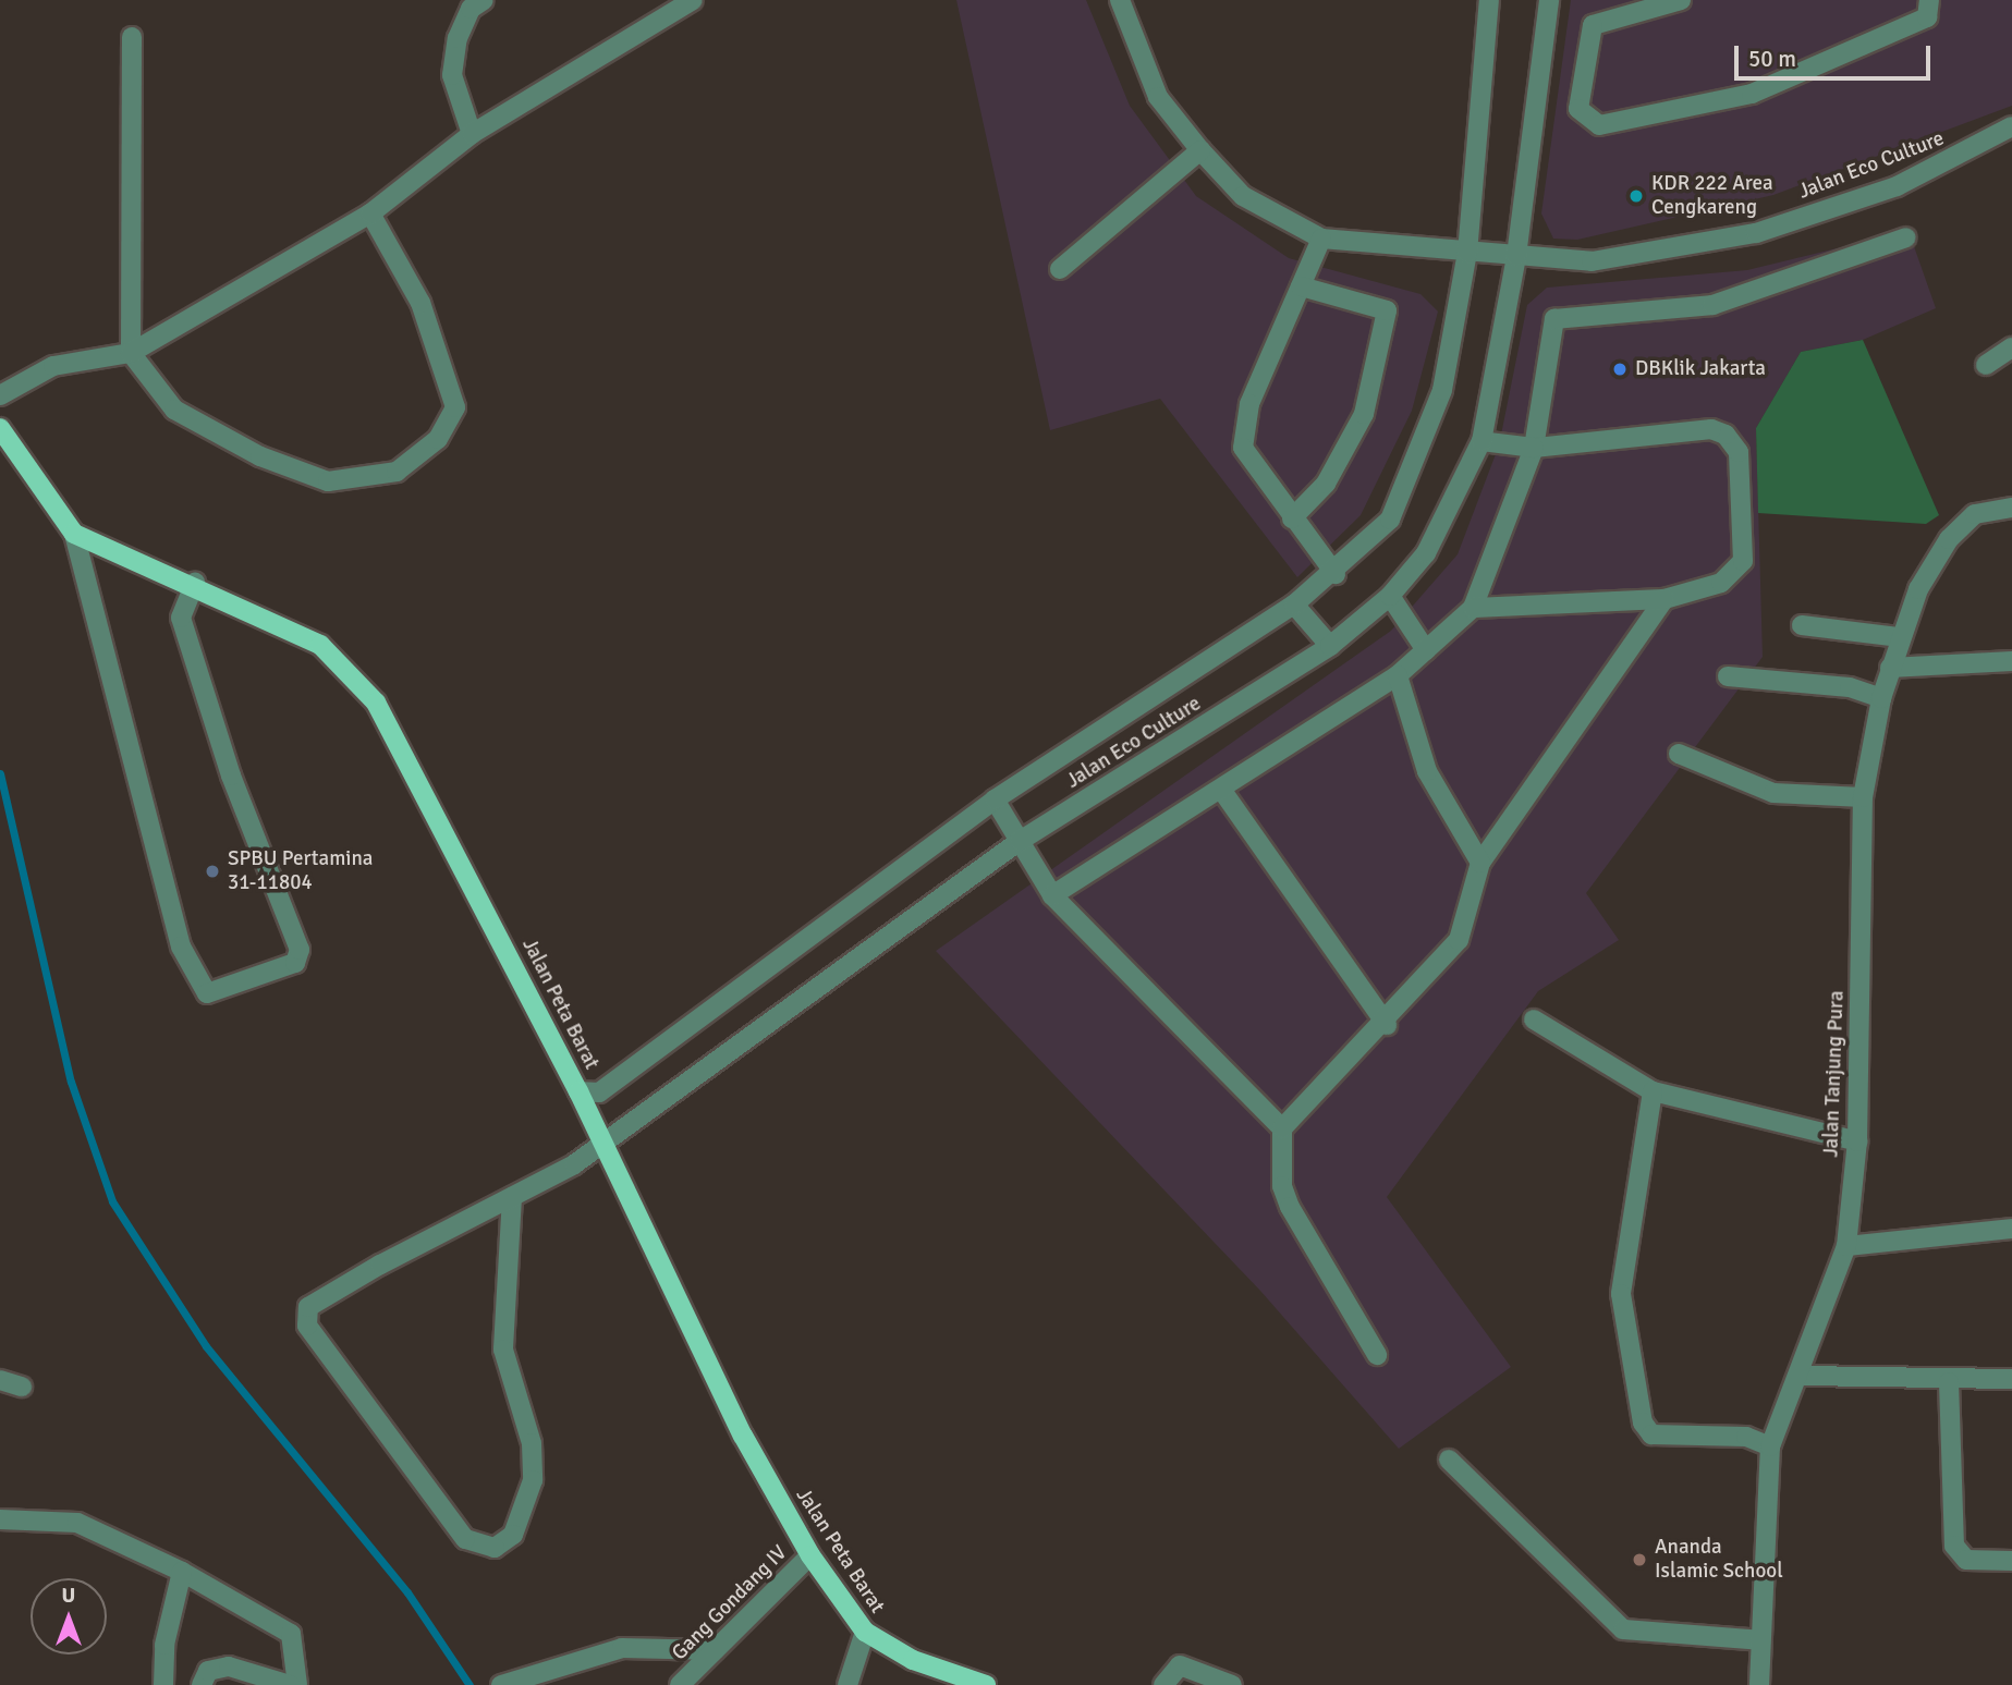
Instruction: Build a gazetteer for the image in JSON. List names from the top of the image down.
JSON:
{
  "streets": {
    "main road": ["Jalan Peta Barat"],
    "street": ["Jalan Eco Culture", "Jalan Tanjung Pura", "Gang Gondang IV"]
  },
  "crossings": [
    ["Jalan Eco Culture", "Jalan Peta Barat"],
    ["Jalan Peta Barat", "Gang Gondang IV"]
  ],
  "places": [
    "KDR 222 Area Cengkareng",
    "DBKlik Jakarta",
    "SPBU Pertamina 31-11804",
    "Ananda Islamic School"
  ],
  "scale_bar": "50 m",
  "north": "top"
}
